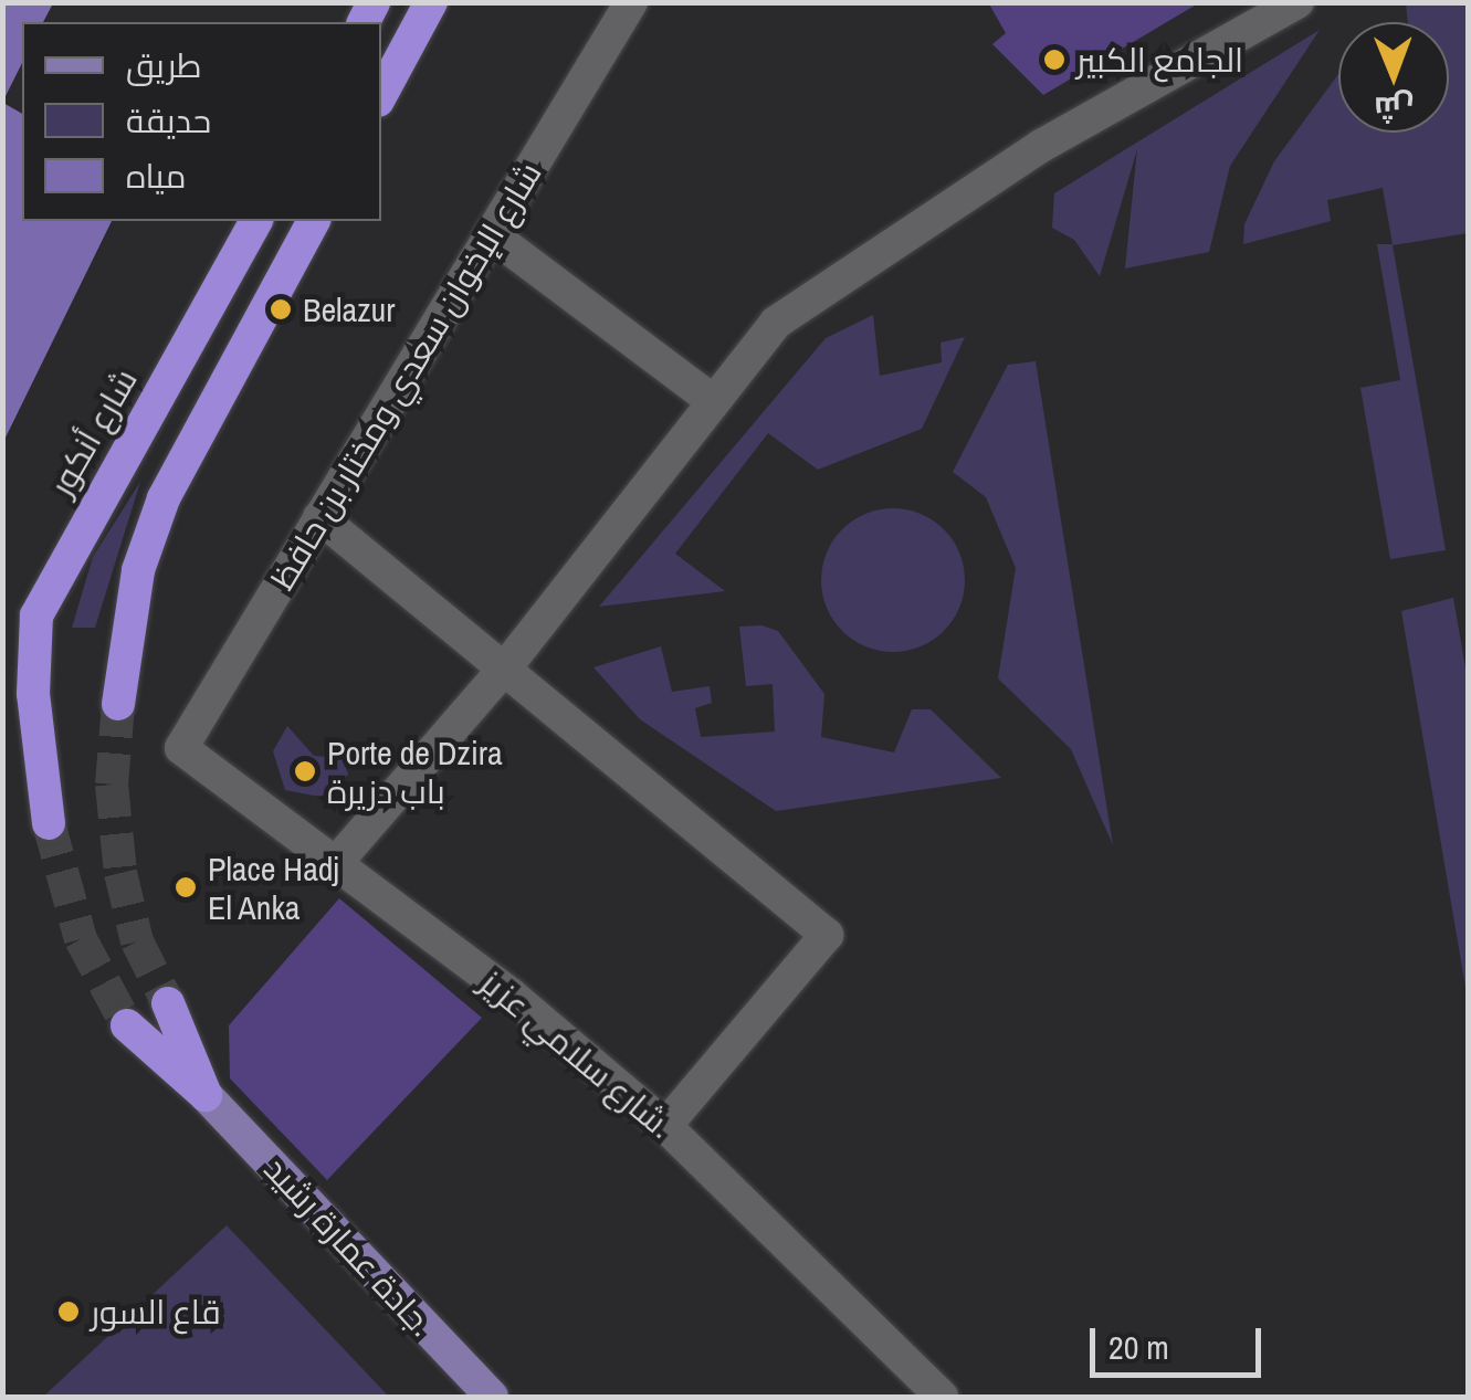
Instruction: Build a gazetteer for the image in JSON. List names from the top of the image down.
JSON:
{
  "streets": {
    "highway": ["شارع أنكور"],
    "main road": ["جادة عمارة رشيد."],
    "street": ["شارع الإخوان سعدي ومختار بن حافظ", "شارع سلامي عزيز."]
  },
  "crossings": [
    ["شارع الإخوان سعدي ومختار بن حافظ", "شارع سلامي عزيز."]
  ],
  "places": [
    "الجامع الكبير",
    "Belazur",
    "Porte de Dzira باب دزيرة",
    "Place Hadj El Anka",
    "قاع السور"
  ],
  "legend": ["طريق", "حديقة", "مياه"],
  "scale_bar": "20 m",
  "north": "bottom"
}
